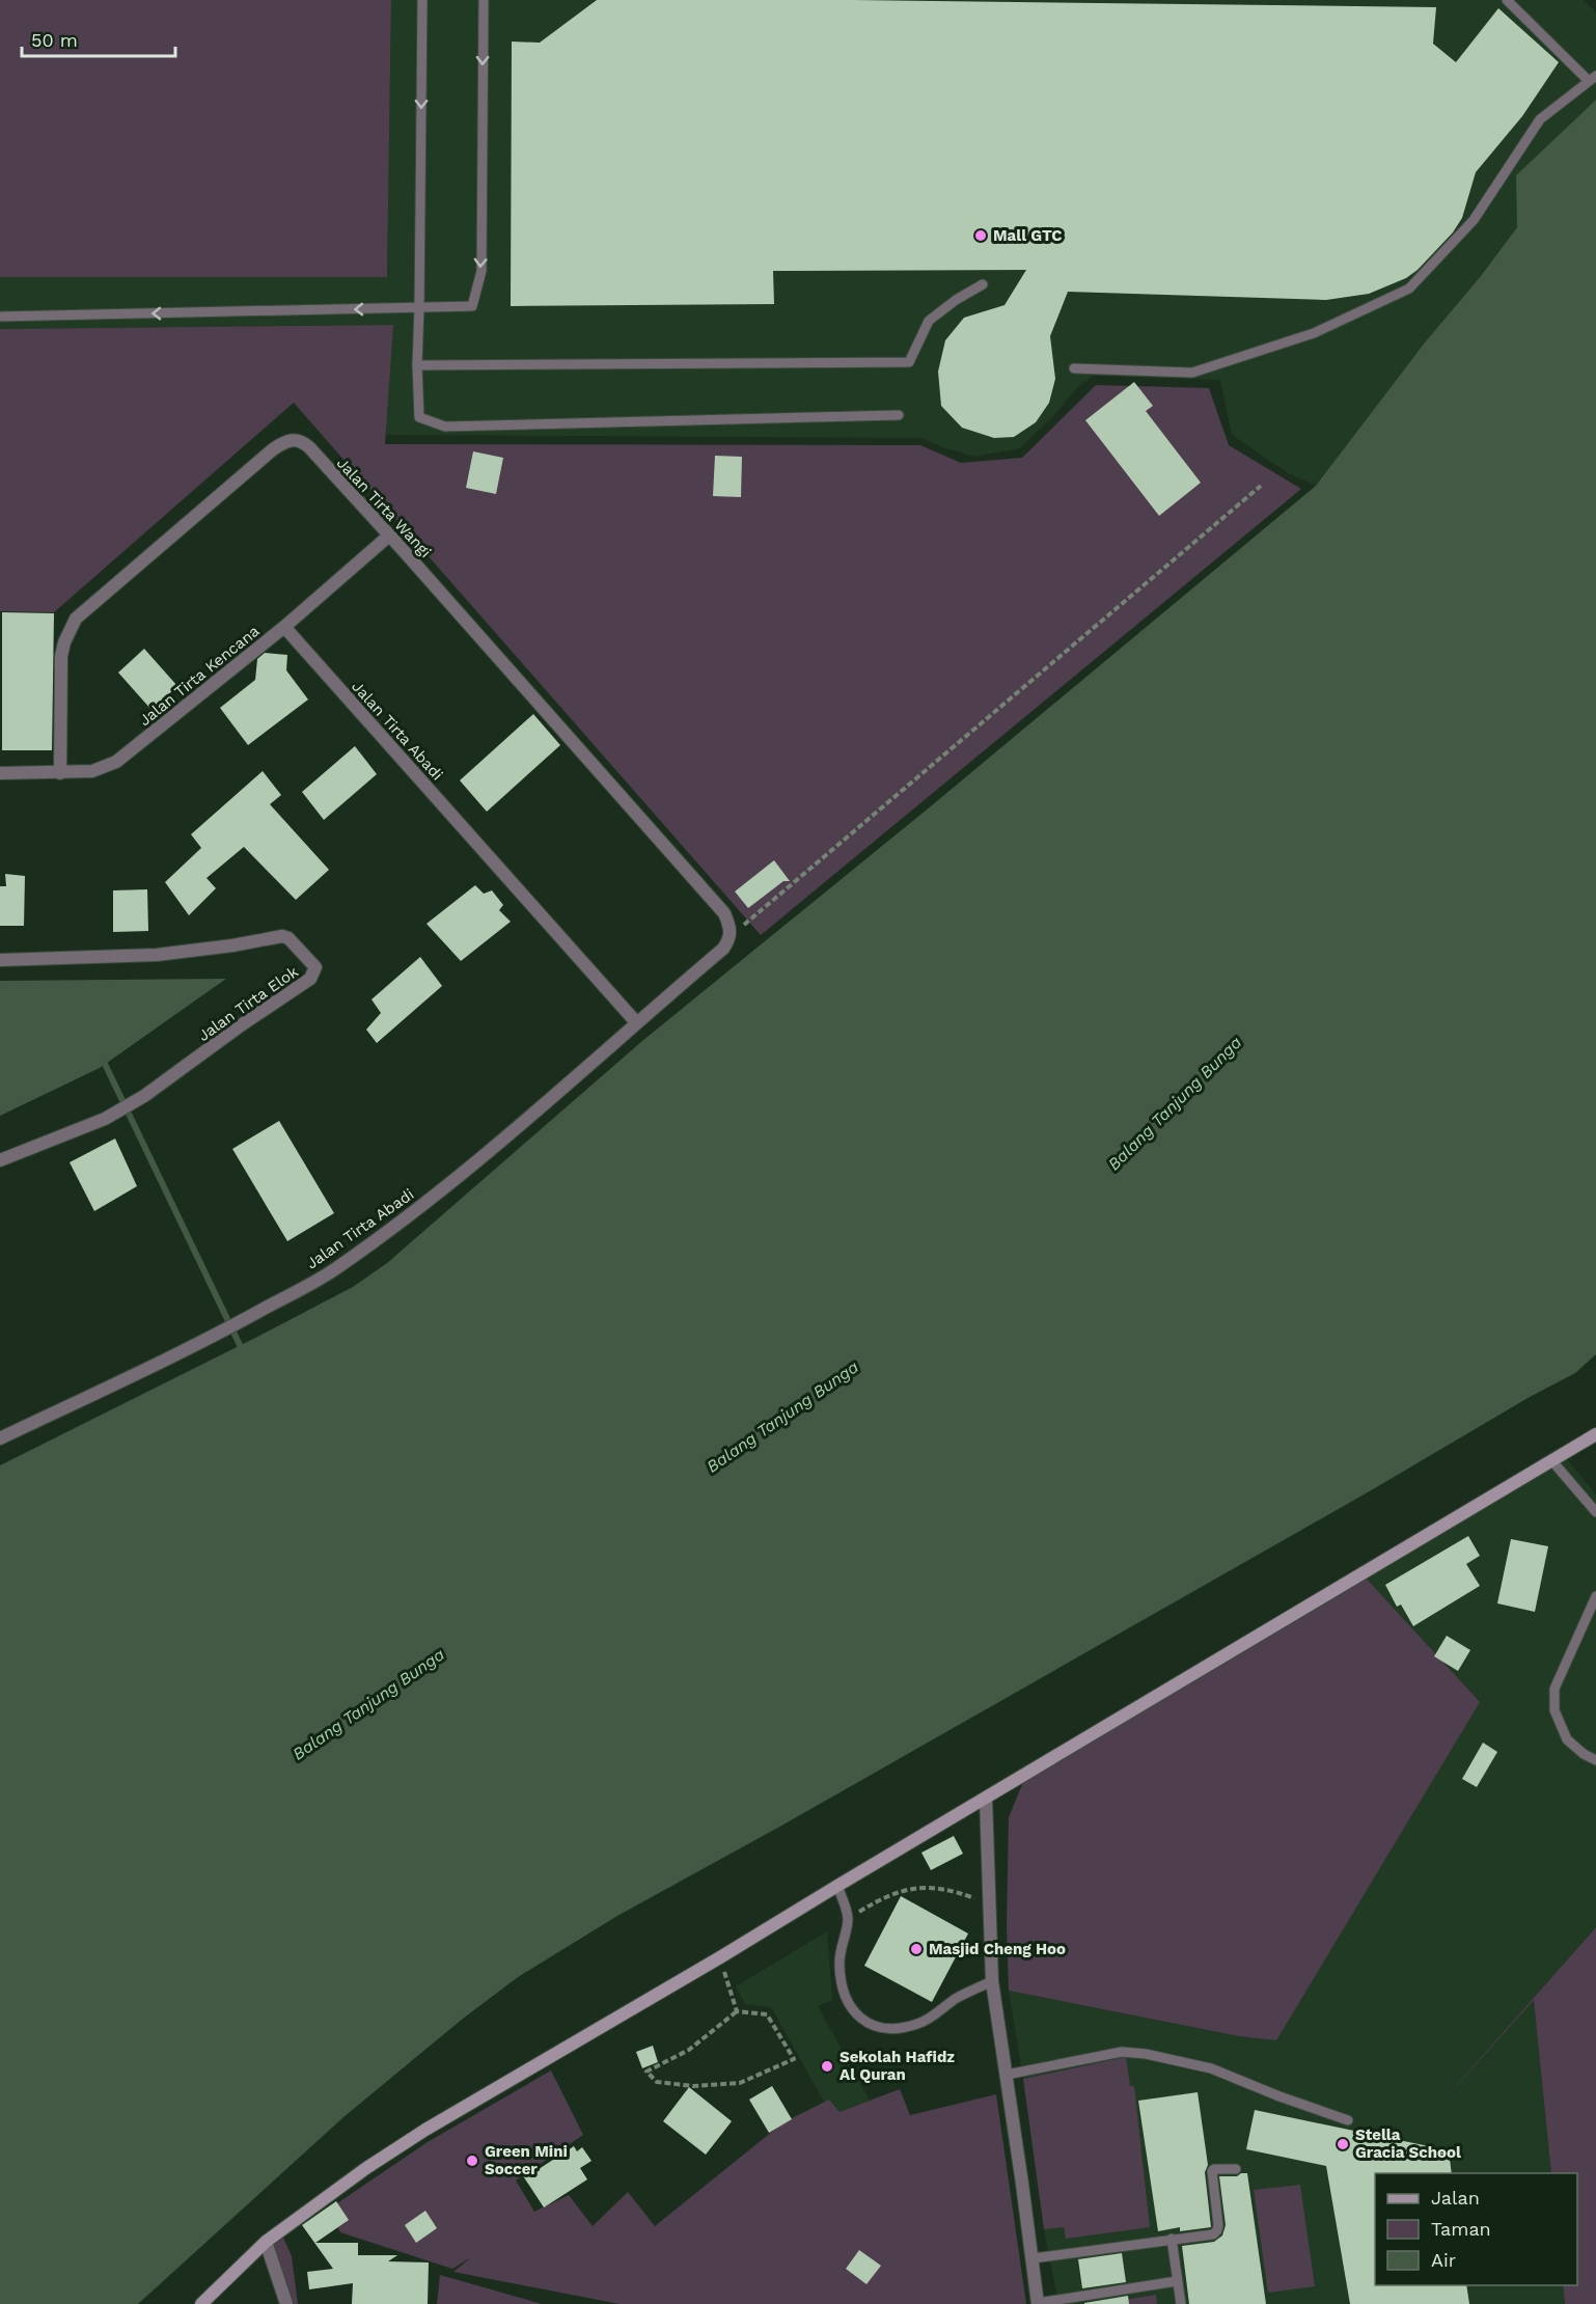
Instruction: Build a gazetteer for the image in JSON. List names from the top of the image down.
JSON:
{
  "streets": {
    "street": [
      "Jalan Tirta Wangi",
      "Jalan Tirta Kencana",
      "Jalan Tirta Abadi",
      "Jalan Tirta Elok"
    ]
  },
  "crossings": [
    ["Jalan Tirta Wangi", "Jalan Tirta Kencana"],
    ["Jalan Tirta Wangi", "Jalan Tirta Abadi"],
    ["Jalan Tirta Kencana", "Jalan Tirta Abadi"]
  ],
  "water": ["Balang Tanjung Bunga"],
  "places": [
    "Mall GTC",
    "Masjid Cheng Hoo",
    "Sekolah Hafidz Al Quran",
    "Stella Gracia School",
    "Green Mini Soccer"
  ],
  "legend": ["Jalan", "Taman", "Air"],
  "scale_bar": "50 m"
}
